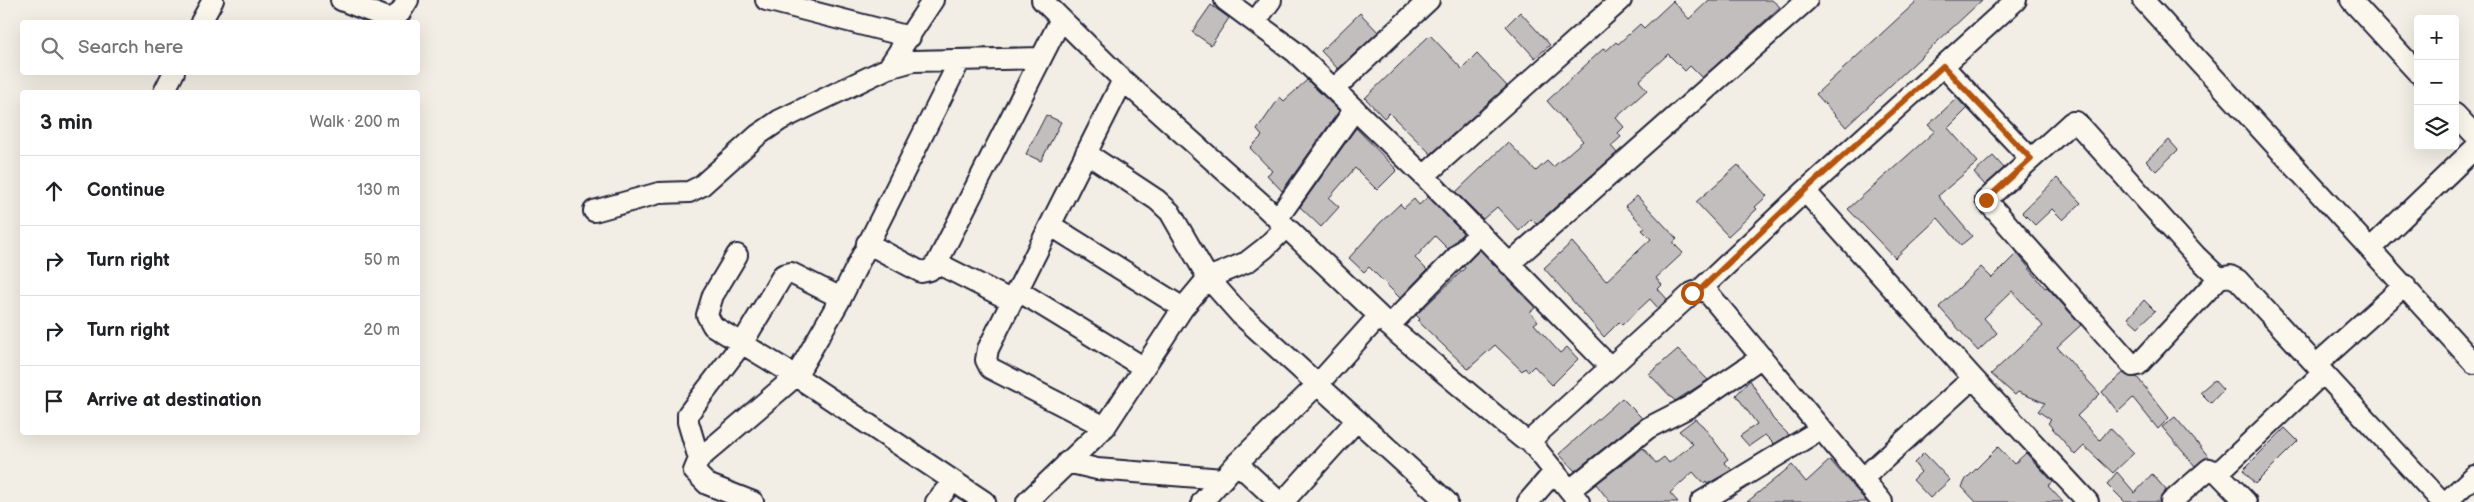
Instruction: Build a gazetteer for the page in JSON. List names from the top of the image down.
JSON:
{
  "page": {
    "map_buttons": ["+", "−"],
    "search": "Search here",
    "heading": ["3 min", "Walk · 200 m"],
    "list": [
      ["Continue", "130 m"],
      ["Turn right", "50 m"],
      ["Turn right", "20 m"],
      "Arrive at destination"
    ]
  }
}
